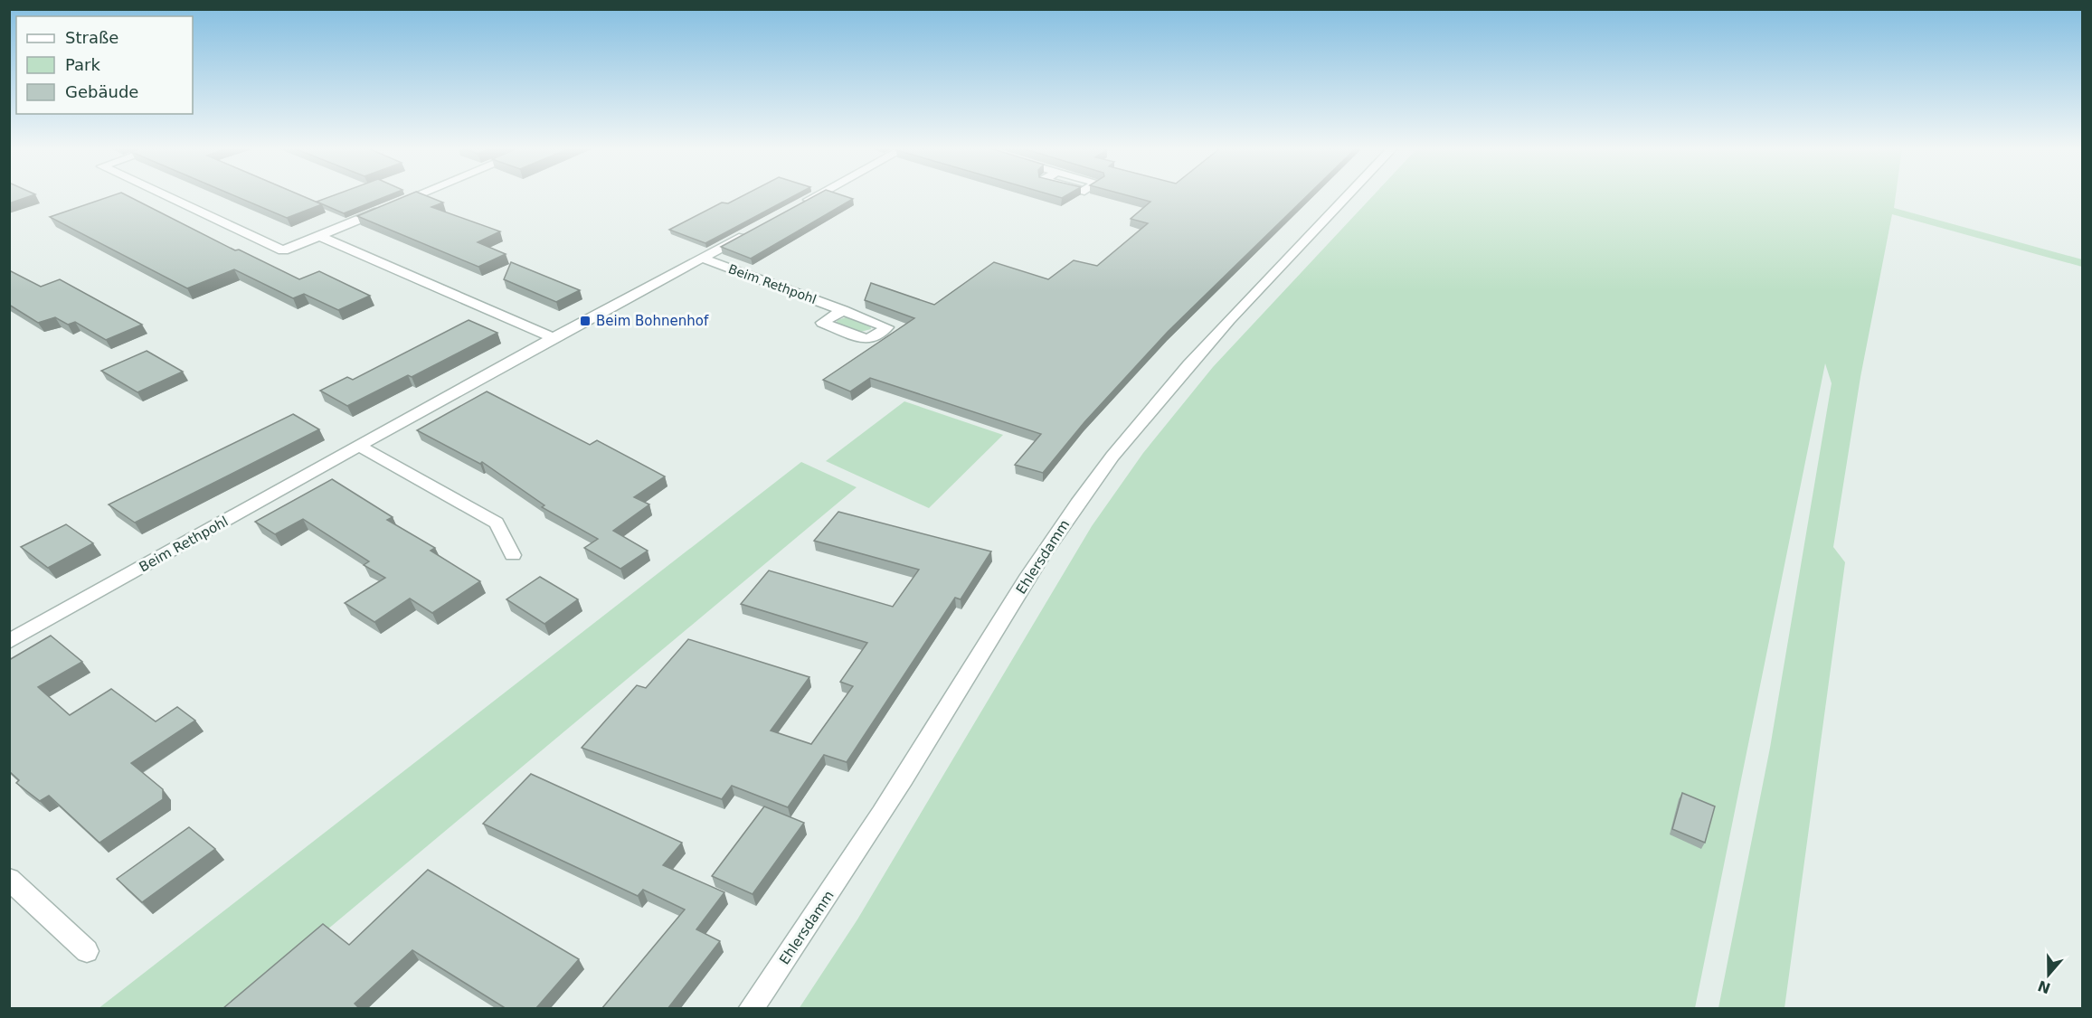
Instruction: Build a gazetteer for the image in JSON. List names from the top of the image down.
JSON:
{
  "streets": {
    "street": ["Beim Rethpohl", "Ehlersdamm"]
  },
  "places": {
    "transit": ["Beim Bohnenhof"]
  },
  "legend": ["Straße", "Park", "Gebäude"],
  "north": "bottom"
}
